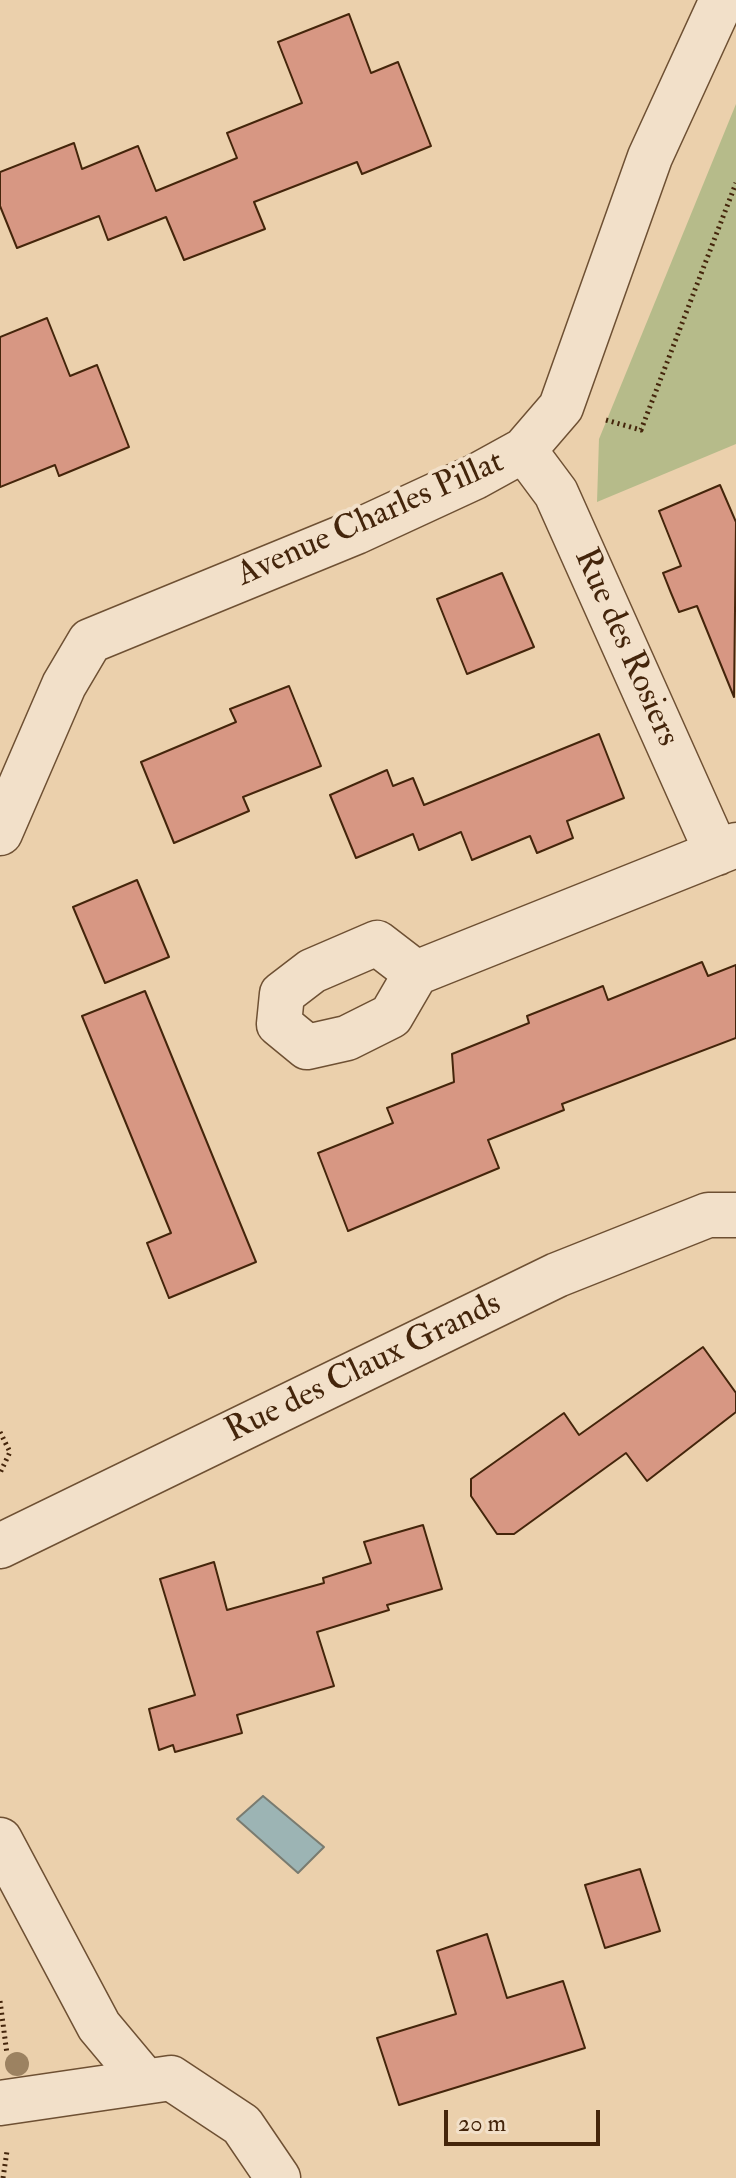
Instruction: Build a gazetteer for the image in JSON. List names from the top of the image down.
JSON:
{
  "streets": {
    "street": ["Avenue Charles Pillat", "Rue des Rosiers", "Rue des Claux Grands"]
  },
  "crossings": [
    ["Avenue Charles Pillat", "Rue des Rosiers"]
  ],
  "scale_bar": "20 m"
}
